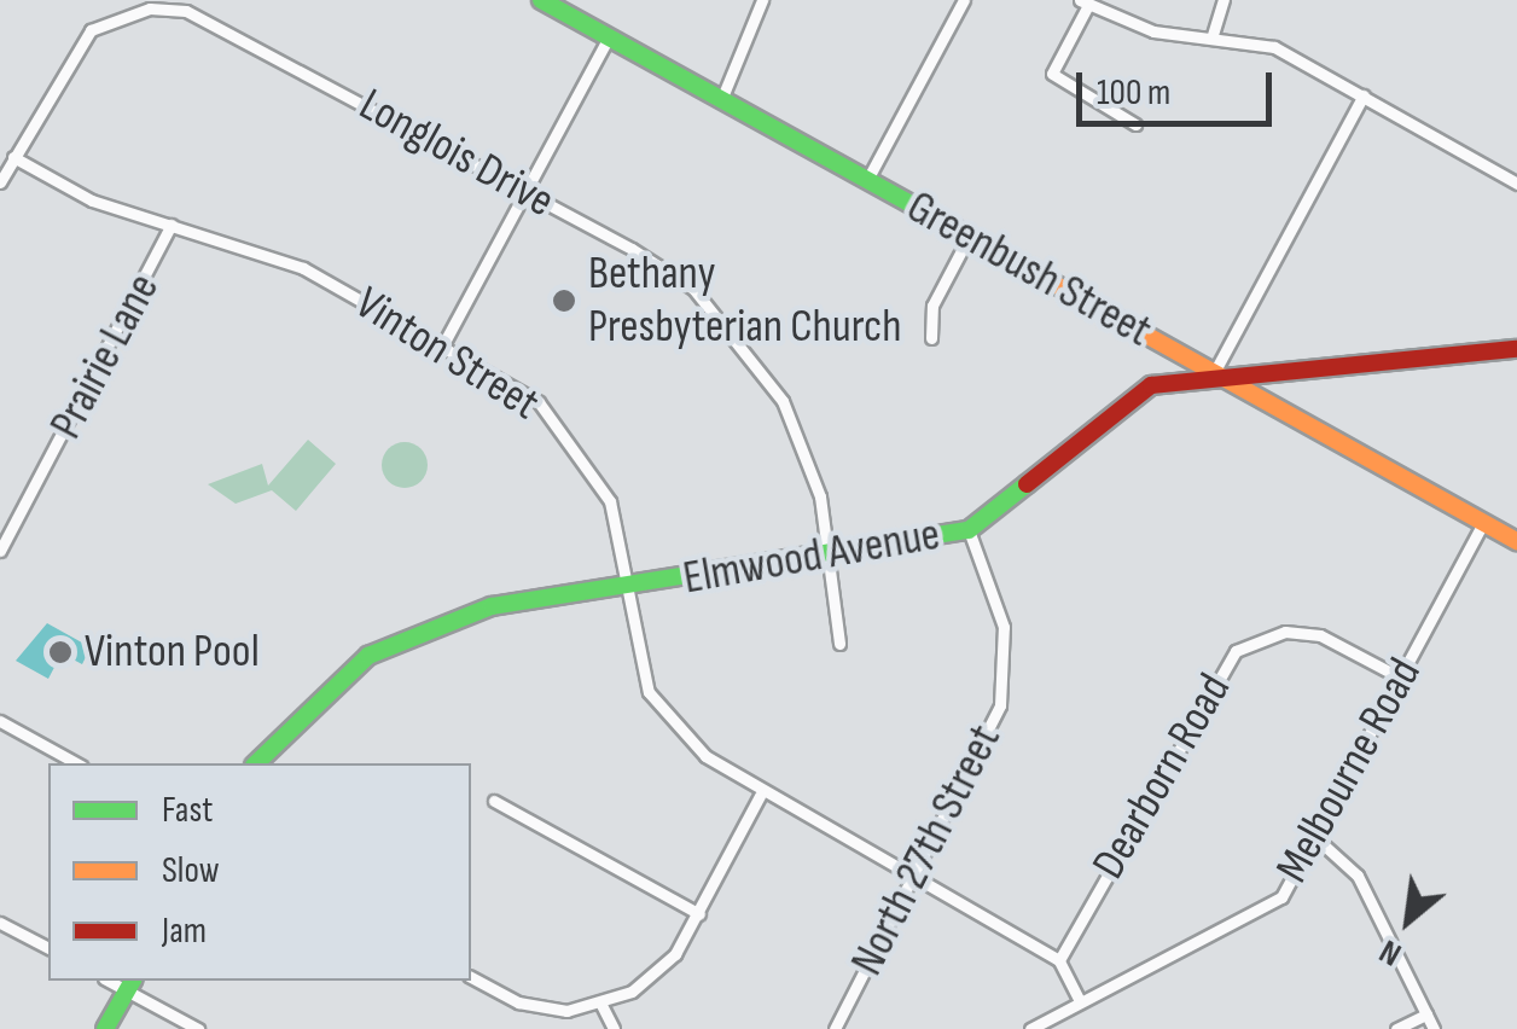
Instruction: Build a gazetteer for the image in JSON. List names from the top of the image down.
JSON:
{
  "streets": {
    "main road": ["Greenbush Street", "Elmwood Avenue"],
    "street": [
      "Longlois Drive",
      "Vinton Street",
      "Prairie Lane",
      "Melbourne Road",
      "Dearborn Road",
      "North 27th Street"
    ]
  },
  "crossings": [
    ["Longlois Drive", "Vinton Street"],
    ["Longlois Drive", "Elmwood Avenue"],
    ["Greenbush Street", "Elmwood Avenue"],
    ["Greenbush Street", "Melbourne Road"],
    ["Vinton Street", "Prairie Lane"],
    ["Vinton Street", "Elmwood Avenue"],
    ["Vinton Street", "Dearborn Road"],
    ["Vinton Street", "North 27th Street"],
    ["Elmwood Avenue", "North 27th Street"],
    ["Melbourne Road", "Dearborn Road"]
  ],
  "places": ["Bethany Presbyterian Church", "Vinton Pool"],
  "legend": ["Fast", "Slow", "Jam"],
  "scale_bar": "100 m",
  "north": "bottom left"
}
